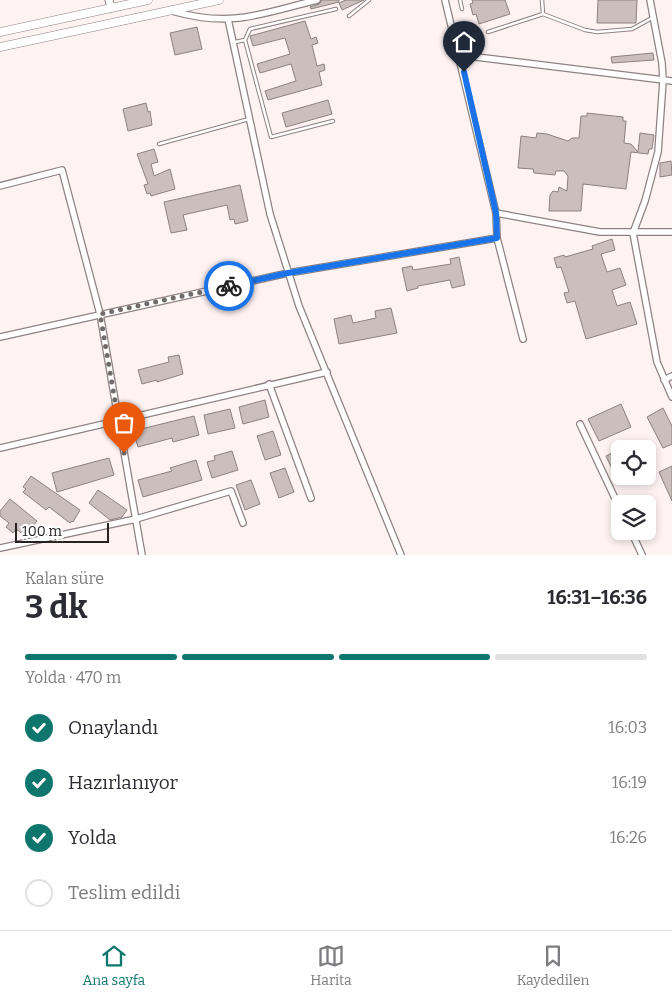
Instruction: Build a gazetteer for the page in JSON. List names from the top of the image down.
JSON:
{
  "scale_bar": "100 m",
  "page": {
    "scale": "100 m",
    "heading": ["3 dk", "Kalan süre", "16:31–16:36"],
    "bar": "Yolda · 470 m",
    "list": [
      ["Onaylandı", "16:03"],
      ["Hazırlanıyor", "16:19"],
      ["Yolda", "16:26"],
      "Teslim edildi"
    ],
    "tabs": ["Ana sayfa", "Harita", "Kaydedilen"]
  }
}
